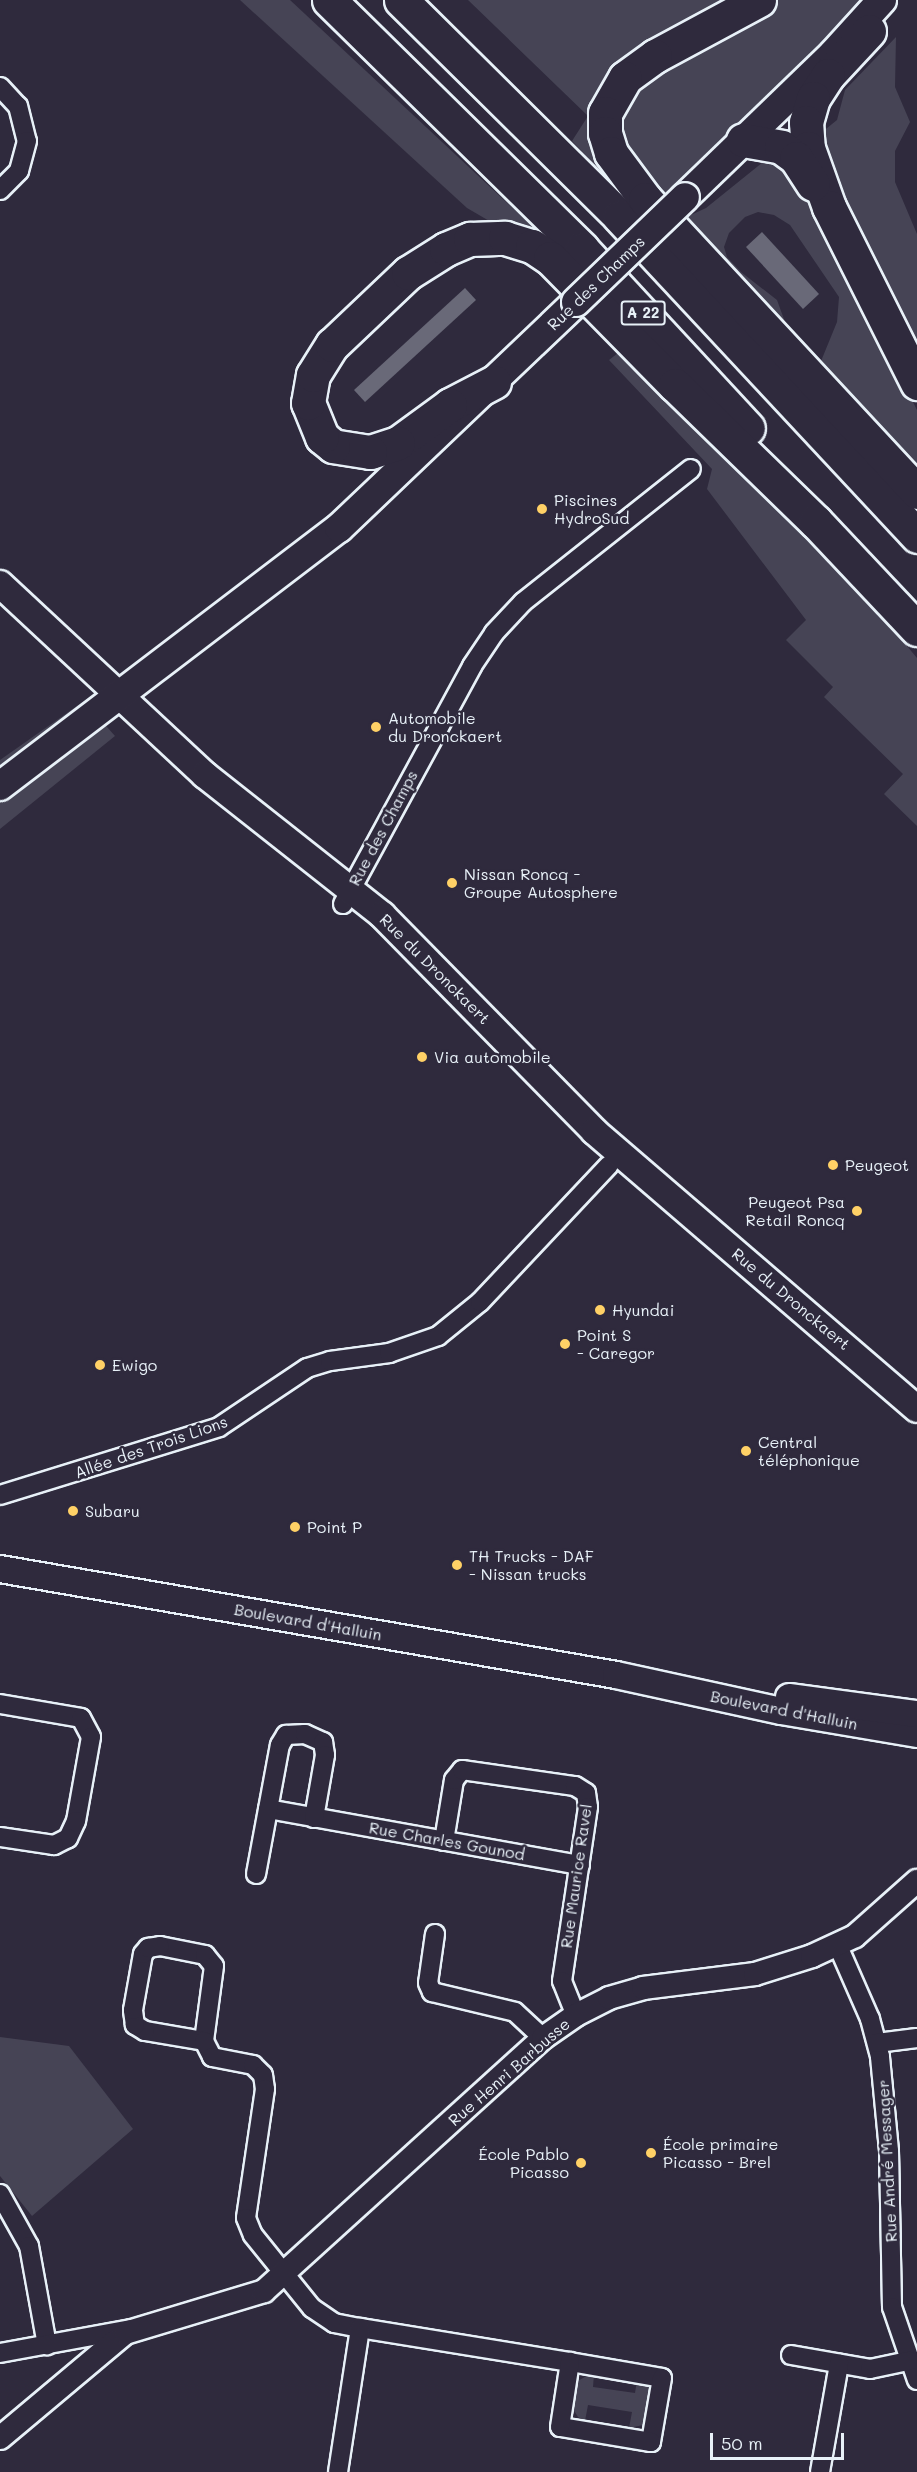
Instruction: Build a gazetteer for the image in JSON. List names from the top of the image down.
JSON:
{
  "streets": {
    "highway": ["A 22"],
    "main road": ["Rue des Champs", "Rue du Dronckaert", "Boulevard d'Halluin"],
    "street": [
      "Allée des Trois Lions",
      "Rue Charles Gounod",
      "Rue Maurice Ravel",
      "Rue Henri Barbusse",
      "Rue André Messager"
    ]
  },
  "crossings": [
    ["Rue des Champs", "Rue du Dronckaert"],
    ["Rue du Dronckaert", "Allée des Trois Lions"],
    ["Rue Charles Gounod", "Rue Maurice Ravel"],
    ["Rue Maurice Ravel", "Rue Henri Barbusse"],
    ["Rue Henri Barbusse", "Rue André Messager"]
  ],
  "places": [
    "Piscines HydroSud",
    "Automobile du Dronckaert",
    "Nissan Roncq - Groupe Autosphere",
    "Via automobile",
    "Peugeot",
    "Peugeot Psa Retail Roncq",
    "Hyundai",
    "Point S - Caregor",
    "Ewigo",
    "Central téléphonique",
    "Subaru",
    "Point P",
    "TH Trucks - DAF - Nissan trucks",
    "École primaire Picasso - Brel",
    "École Pablo Picasso"
  ],
  "scale_bar": "50 m"
}
